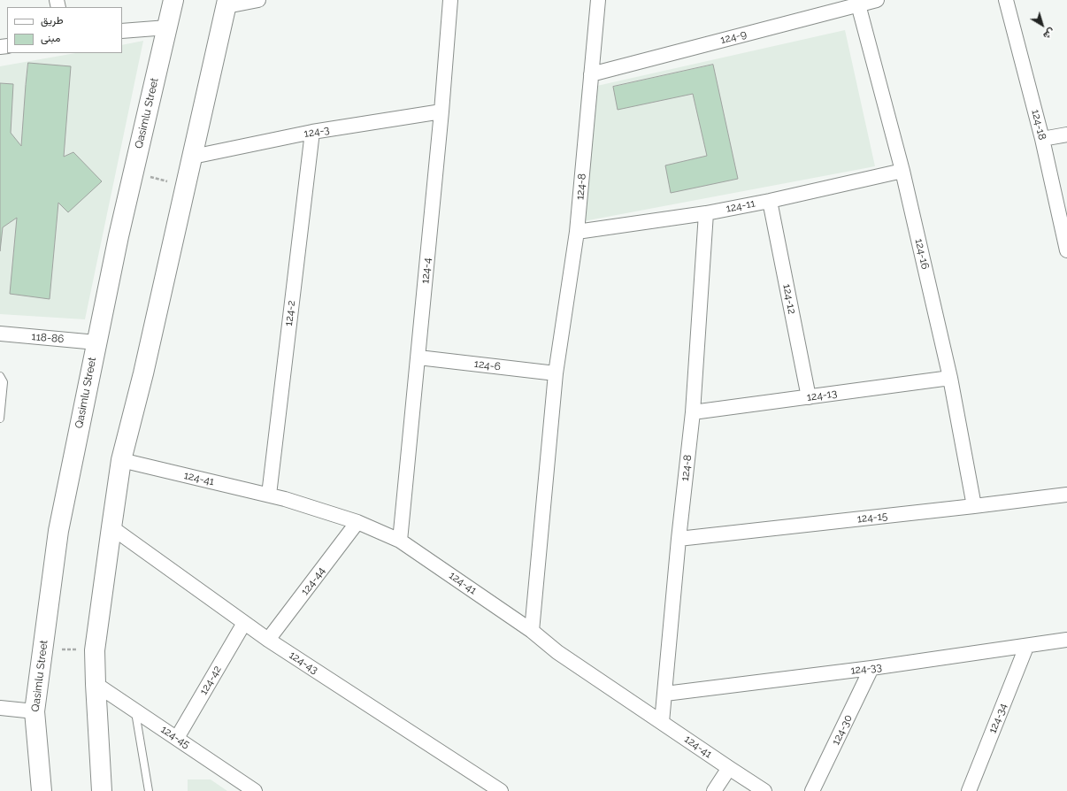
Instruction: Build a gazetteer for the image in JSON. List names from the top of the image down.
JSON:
{
  "streets": {
    "main road": ["Qasimlu Street"],
    "street": [
      "124-9",
      "124-18",
      "124-3",
      "124-8",
      "124-11",
      "124-16",
      "124-4",
      "124-12",
      "124-2",
      "118-86",
      "124-6",
      "124-13",
      "124-41",
      "124-15",
      "124-44",
      "124-43",
      "124-33",
      "124-42",
      "124-34",
      "124-30",
      "124-45"
    ]
  },
  "crossings": [
    ["124-9", "124-8"],
    ["124-9", "124-16"],
    ["Qasimlu Street", "118-86"],
    ["124-3", "124-4"],
    ["124-3", "124-2"],
    ["124-8", "124-11"],
    ["124-8", "124-6"],
    ["124-8", "124-13"],
    ["124-8", "124-41"],
    ["124-8", "124-15"],
    ["124-8", "124-33"],
    ["124-11", "124-16"],
    ["124-11", "124-12"],
    ["124-16", "124-13"],
    ["124-16", "124-15"],
    ["124-4", "124-6"],
    ["124-4", "124-41"],
    ["124-12", "124-13"],
    ["124-2", "124-41"],
    ["124-41", "124-44"],
    ["124-44", "124-43"],
    ["124-43", "124-42"],
    ["124-33", "124-34"],
    ["124-33", "124-30"],
    ["124-42", "124-45"]
  ],
  "legend": ["طريق", "مبنى"],
  "north": "bottom right"
}
